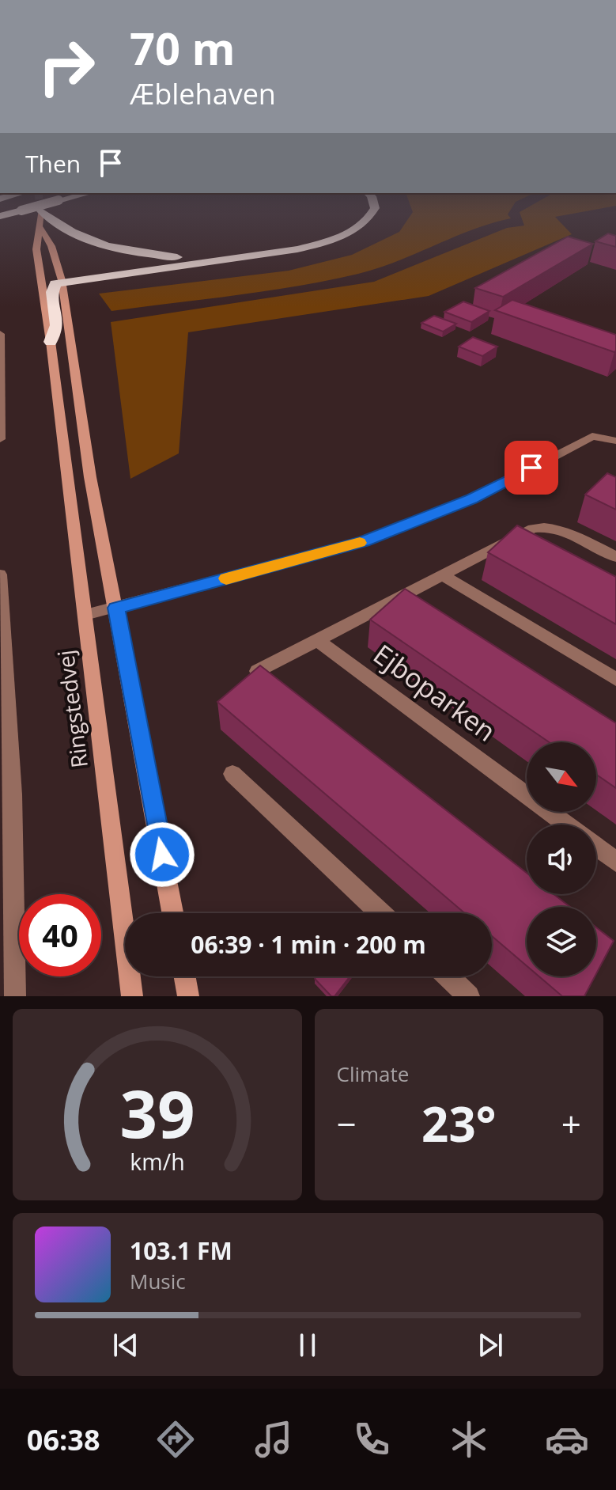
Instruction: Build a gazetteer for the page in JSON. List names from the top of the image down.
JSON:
{
  "streets": {
    "street": ["Ejboparken", "Ringstedvej"]
  },
  "north": "bottom right",
  "page": {
    "turn": ["70 m", "Æblehaven"],
    "then": "Then",
    "limit": "40",
    "trip": "06:39 · 1 min · 200 m",
    "tile": "Climate",
    "heat": ["−", "23°", "+"],
    "song": ["103.1 FM", "Music"],
    "tabs": "06:38",
    "gauge": ["39", "km/h"]
  }
}
